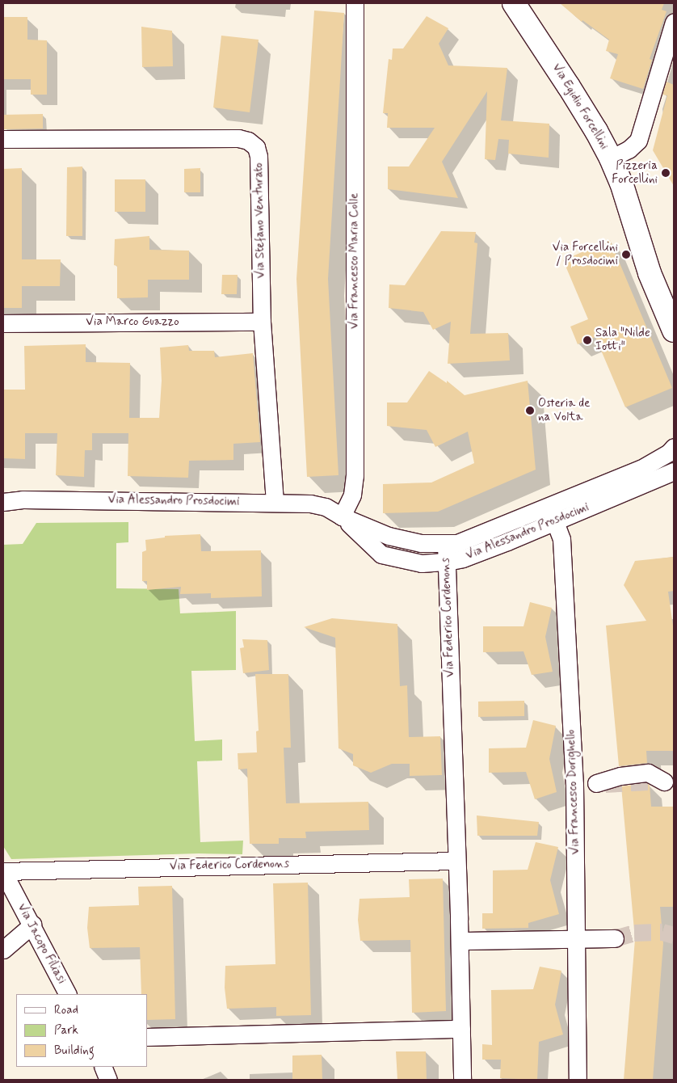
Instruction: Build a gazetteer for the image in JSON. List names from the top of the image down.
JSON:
{
  "streets": {
    "street": [
      "Via Egidio Forcellini",
      "Via Stefano Venturato",
      "Via Francesco Maria Colle",
      "Via Marco Guazzo",
      "Via Alessandro Prosdocimi",
      "Via Federico Cordenons",
      "Via Francesco Dorighello",
      "Via Jacopo Filiasi"
    ]
  },
  "crossings": [
    ["Via Stefano Venturato", "Via Marco Guazzo"],
    ["Via Stefano Venturato", "Via Alessandro Prosdocimi"],
    ["Via Francesco Maria Colle", "Via Alessandro Prosdocimi"],
    ["Via Alessandro Prosdocimi", "Via Federico Cordenons"],
    ["Via Alessandro Prosdocimi", "Via Francesco Dorighello"],
    ["Via Federico Cordenons", "Via Jacopo Filiasi"]
  ],
  "places": [
    "Pizzeria Forcellini",
    "Via Forcellini / Prosdocimi",
    "Sala \"Nilde Iotti\"",
    "Osteria de na Volta"
  ],
  "legend": ["Road", "Park", "Building"]
}
